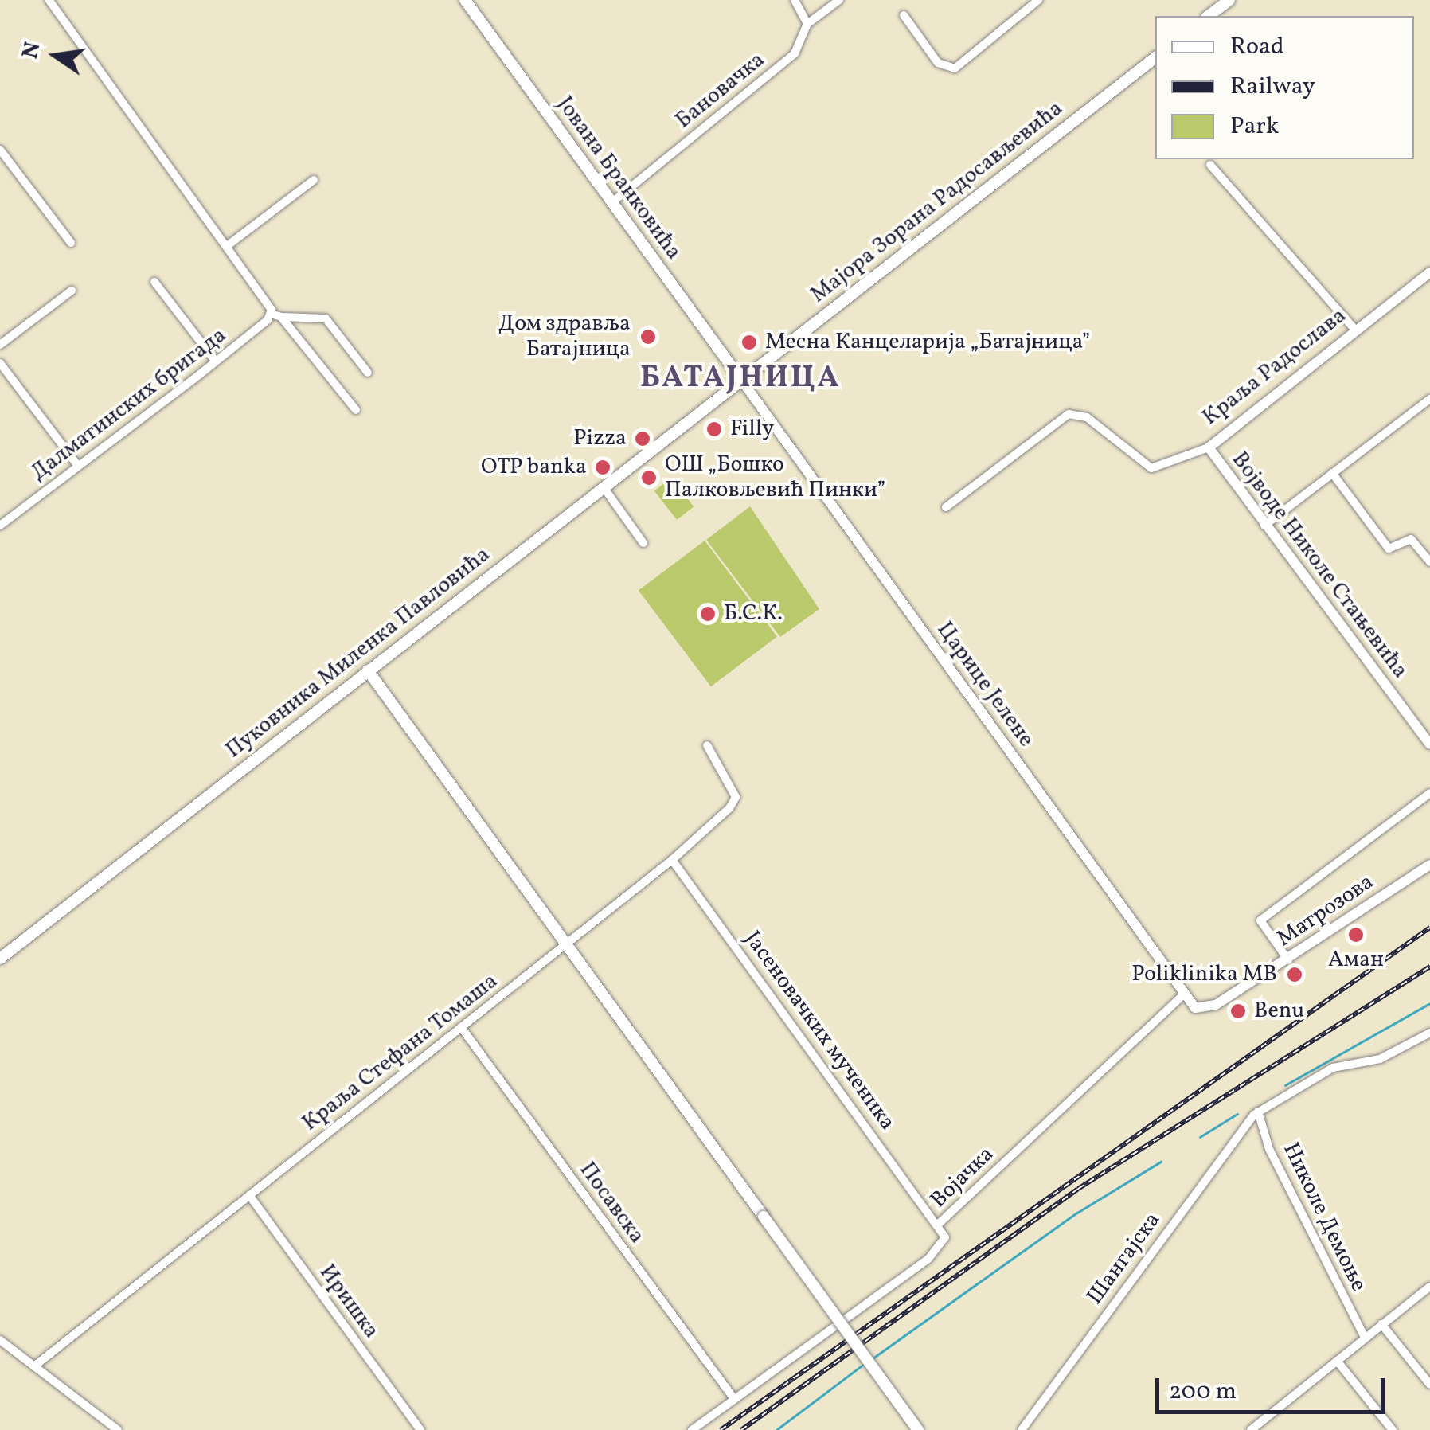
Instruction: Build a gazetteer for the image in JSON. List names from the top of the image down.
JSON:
{
  "streets": {
    "main road": ["Јована Бранковића", "Мајора Зорана Радосављевића", "Пуковника Миленка Павловића"],
    "street": [
      "Бановачка",
      "Краља Радослава",
      "Далматинских бригада",
      "Војводе Николе Стањевића",
      "Царице Јелене",
      "Матрозова",
      "Јасеновачких мученика",
      "Краља Стефана Томаша",
      "Војачка",
      "Посавска",
      "Николе Демоње",
      "Шангајска",
      "Иришка"
    ]
  },
  "crossings": [
    ["Бановачка", "Јована Бранковића"],
    ["Јована Бранковића", "Мајора Зорана Радосављевића"],
    ["Јована Бранковића", "Пуковника Миленка Павловића"],
    ["Јована Бранковића", "Царице Јелене"],
    ["Мајора Зорана Радосављевића", "Пуковника Миленка Павловића"],
    ["Мајора Зорана Радосављевића", "Царице Јелене"],
    ["Краља Радослава", "Војводе Николе Стањевића"],
    ["Пуковника Миленка Павловића", "Царице Јелене"],
    ["Царице Јелене", "Матрозова"],
    ["Царице Јелене", "Војачка"],
    ["Јасеновачких мученика", "Краља Стефана Томаша"],
    ["Јасеновачких мученика", "Војачка"],
    ["Краља Стефана Томаша", "Посавска"],
    ["Краља Стефана Томаша", "Иришка"],
    ["Војачка", "Посавска"],
    ["Николе Демоње", "Шангајска"]
  ],
  "districts": ["БАТАЈНИЦА"],
  "places": [
    "Дом здравља Батајница",
    "Месна Канцеларија „Батајница”",
    "Filly",
    "Pizza",
    "OTP banka",
    "ОШ „Бошко Палковљевић Пинки”",
    "Б.С.К.",
    "Аман",
    "Poliklinika MB",
    "Benu"
  ],
  "legend": ["Road", "Railway", "Park"],
  "scale_bar": "200 m",
  "north": "left"
}
